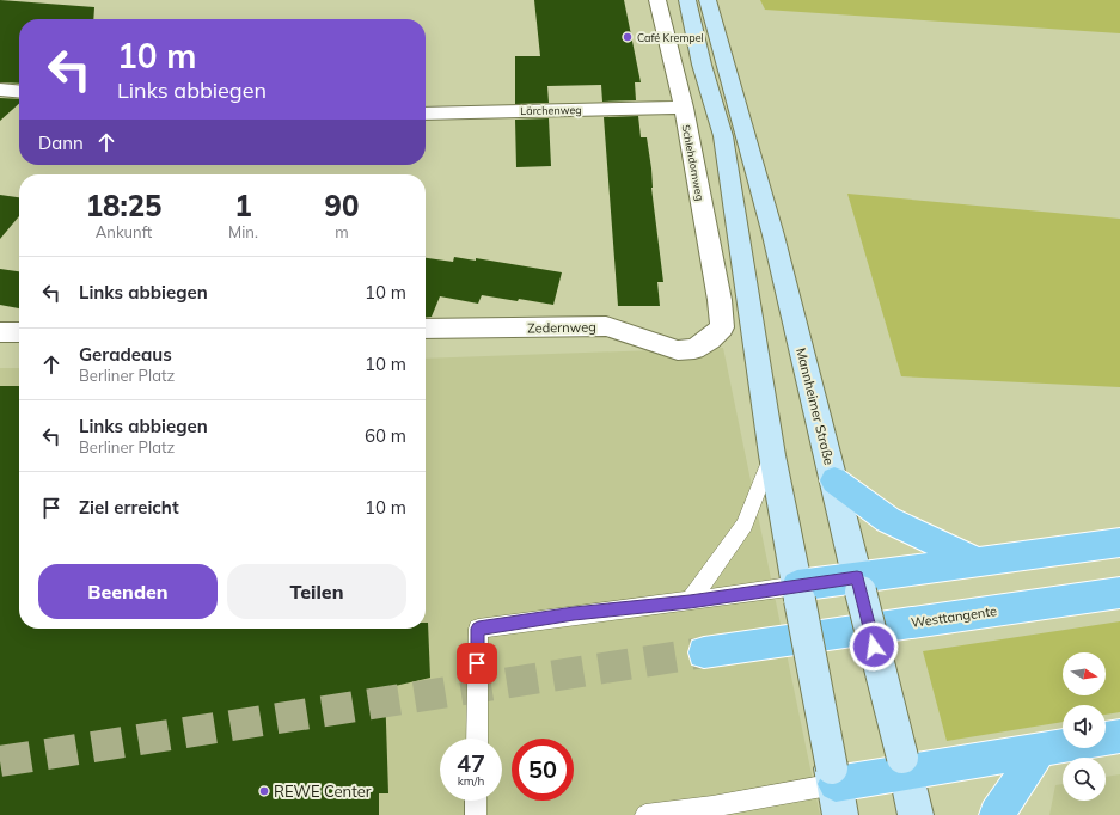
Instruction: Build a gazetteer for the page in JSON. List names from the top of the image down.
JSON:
{
  "streets": {
    "main road": ["Mannheimer Straße", "Westtangente"],
    "street": ["Lärchenweg", "Schlehdornweg", "Zedernweg"]
  },
  "crossings": [
    ["Lärchenweg", "Schlehdornweg"],
    ["Schlehdornweg", "Zedernweg"]
  ],
  "places": ["Café Krempel", "REWE Center"],
  "north": "right",
  "page": {
    "turn": ["10 m", "Links abbiegen"],
    "then": "Dann",
    "eta": [
      "18:25",
      "Ankunft",
      "1",
      "Min.",
      "90",
      "m"
    ],
    "list": [
      {
        "name": "Links abbiegen",
        "value": "10 m"
      },
      {
        "name": "Geradeaus",
        "note": "Berliner Platz",
        "value": "10 m"
      },
      {
        "name": "Links abbiegen",
        "note": "Berliner Platz",
        "value": "60 m"
      },
      {
        "name": "Ziel erreicht",
        "value": "10 m"
      }
    ],
    "buttons": ["Beenden", "Teilen"],
    "speed": "47 km/h",
    "limit": "50"
  }
}
